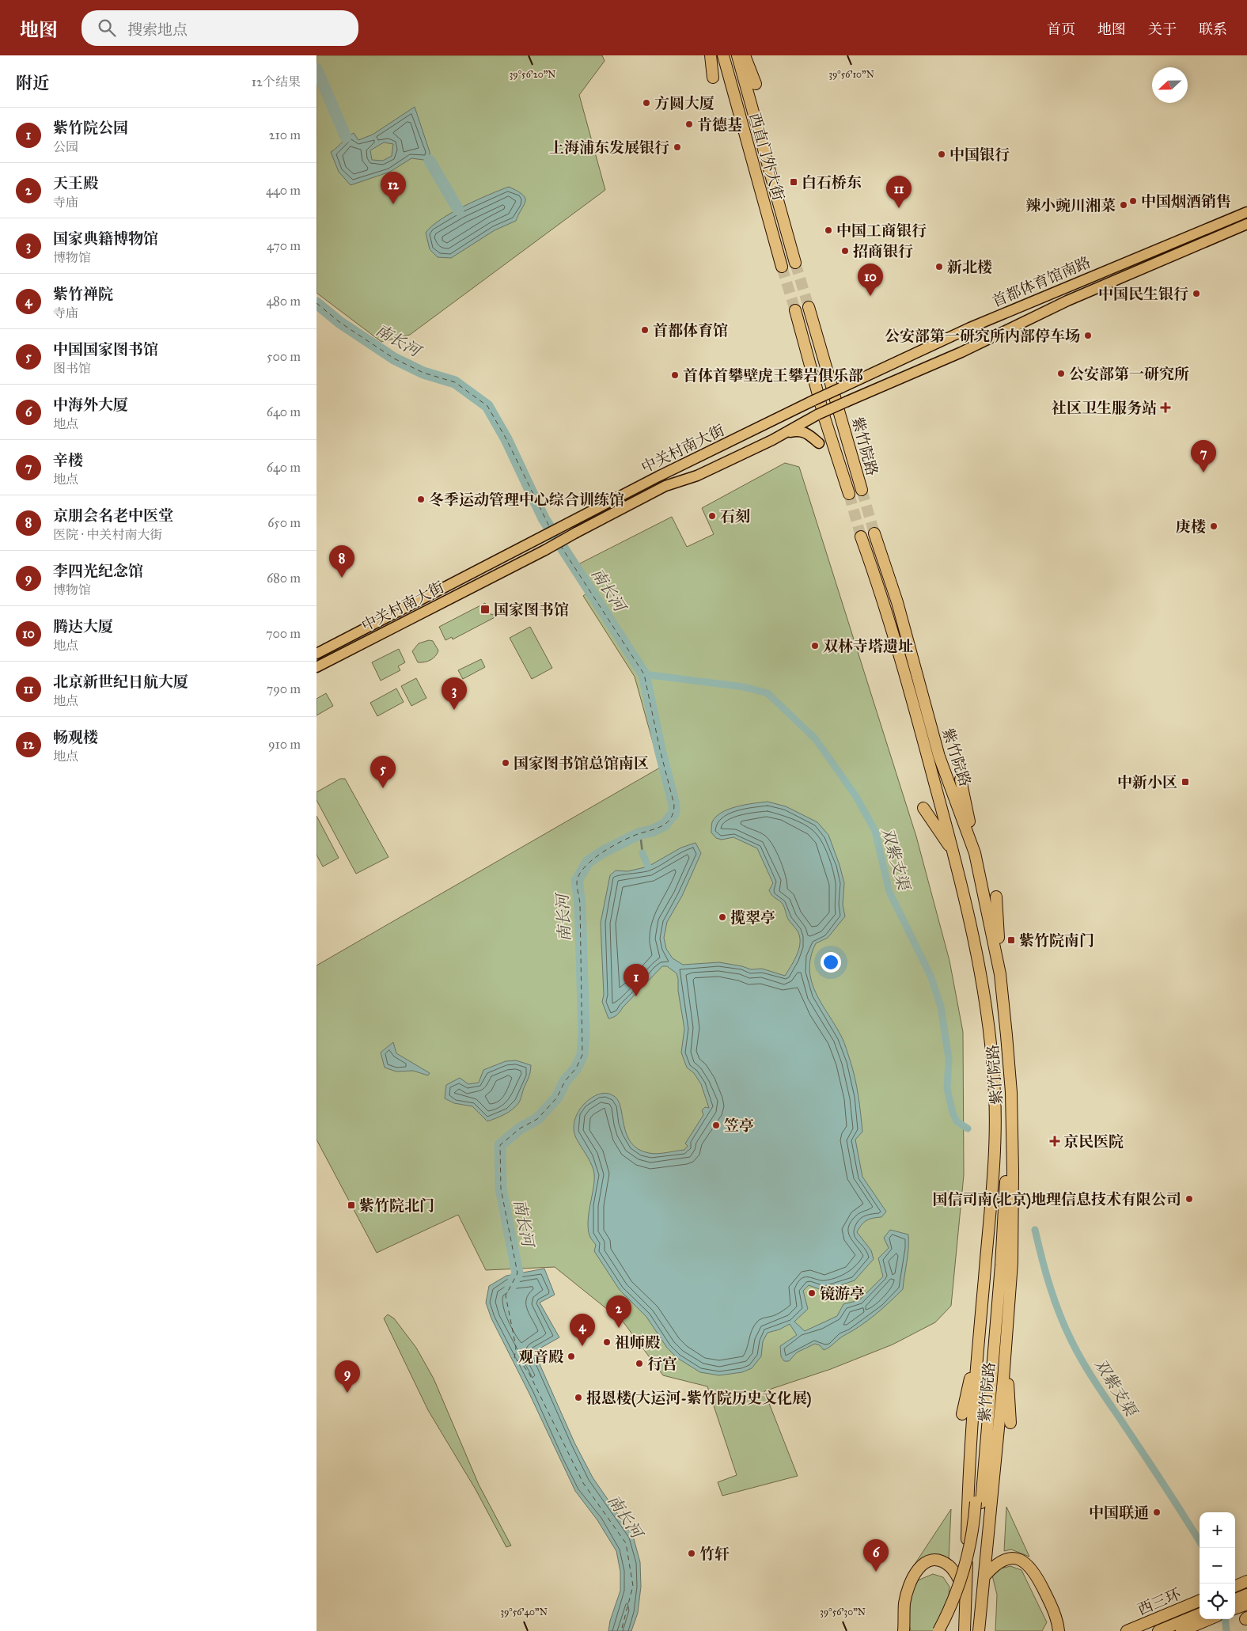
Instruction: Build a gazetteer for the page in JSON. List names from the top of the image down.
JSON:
{
  "streets": {
    "highway": ["西直门外大街", "紫竹院路", "西三环"],
    "main road": ["首都体育馆南路", "中关村南大街"]
  },
  "crossings": [
    ["首都体育馆南路", "紫竹院路"],
    ["首都体育馆南路", "中关村南大街"],
    ["紫竹院路", "中关村南大街"]
  ],
  "water": ["南长河", "双紫支渠"],
  "places": {
    "other": [
      "方圆大厦",
      "肯德基",
      "上海浦东发展银行",
      "中国银行",
      "中国烟酒销售",
      "辣小豌川湘菜",
      "中国工商银行",
      "招商银行",
      "新北楼",
      "中国民生银行",
      "首都体育馆",
      "公安部第一研究所内部停车场",
      "公安部第一研究所",
      "首体首攀壁虎王攀岩俱乐部",
      "冬季运动管理中心综合训练馆",
      "石刻",
      "庚楼",
      "双林寺塔遗址",
      "国家图书馆总馆南区",
      "揽翠亭",
      "笠亭",
      "国信司南(北京)地理信息技术有限公司",
      "镜游亭",
      "祖师殿",
      "观音殿",
      "行宫",
      "报恩楼(大运河-紫竹院历史文化展)",
      "中国联通",
      "竹轩"
    ],
    "transit": [
      "白石桥东",
      "国家图书馆",
      "中新小区",
      "紫竹院南门",
      "紫竹院北门"
    ],
    "health": ["社区卫生服务站", "京民医院"]
  },
  "north": "left",
  "page": {
    "header": "地图",
    "search": "搜索地点",
    "nav": [
      "首页",
      "地图",
      "关于",
      "联系"
    ],
    "heading": ["附近", "12个结果"],
    "list": [
      {
        "mark": "1",
        "name": "紫竹院公园",
        "note": "公园",
        "value": "210 m"
      },
      {
        "mark": "2",
        "name": "天王殿",
        "note": "寺庙",
        "value": "440 m"
      },
      {
        "mark": "3",
        "name": "国家典籍博物馆",
        "note": "博物馆",
        "value": "470 m"
      },
      {
        "mark": "4",
        "name": "紫竹禅院",
        "note": "寺庙",
        "value": "480 m"
      },
      {
        "mark": "5",
        "name": "中国国家图书馆",
        "note": "图书馆",
        "value": "500 m"
      },
      {
        "mark": "6",
        "name": "中海外大厦",
        "note": "地点",
        "value": "640 m"
      },
      {
        "mark": "7",
        "name": "辛楼",
        "note": "地点",
        "value": "640 m"
      },
      {
        "mark": "8",
        "name": "京朋会名老中医堂",
        "note": "医院 · 中关村南大街",
        "value": "650 m"
      },
      {
        "mark": "9",
        "name": "李四光纪念馆",
        "note": "博物馆",
        "value": "680 m"
      },
      {
        "mark": "10",
        "name": "腾达大厦",
        "note": "地点",
        "value": "700 m"
      },
      {
        "mark": "11",
        "name": "北京新世纪日航大厦",
        "note": "地点",
        "value": "790 m"
      },
      {
        "mark": "12",
        "name": "畅观楼",
        "note": "地点",
        "value": "910 m"
      }
    ],
    "pins": [
      "12",
      "11",
      "10",
      "7",
      "8",
      "3",
      "5",
      "1",
      "2",
      "4",
      "9",
      "6"
    ],
    "map_buttons": ["+", "−"]
  },
  "coordinates": [
    "39°56'20\"N",
    "39°56'10\"N",
    "39°56'40\"N",
    "39°56'30\"N"
  ]
}
